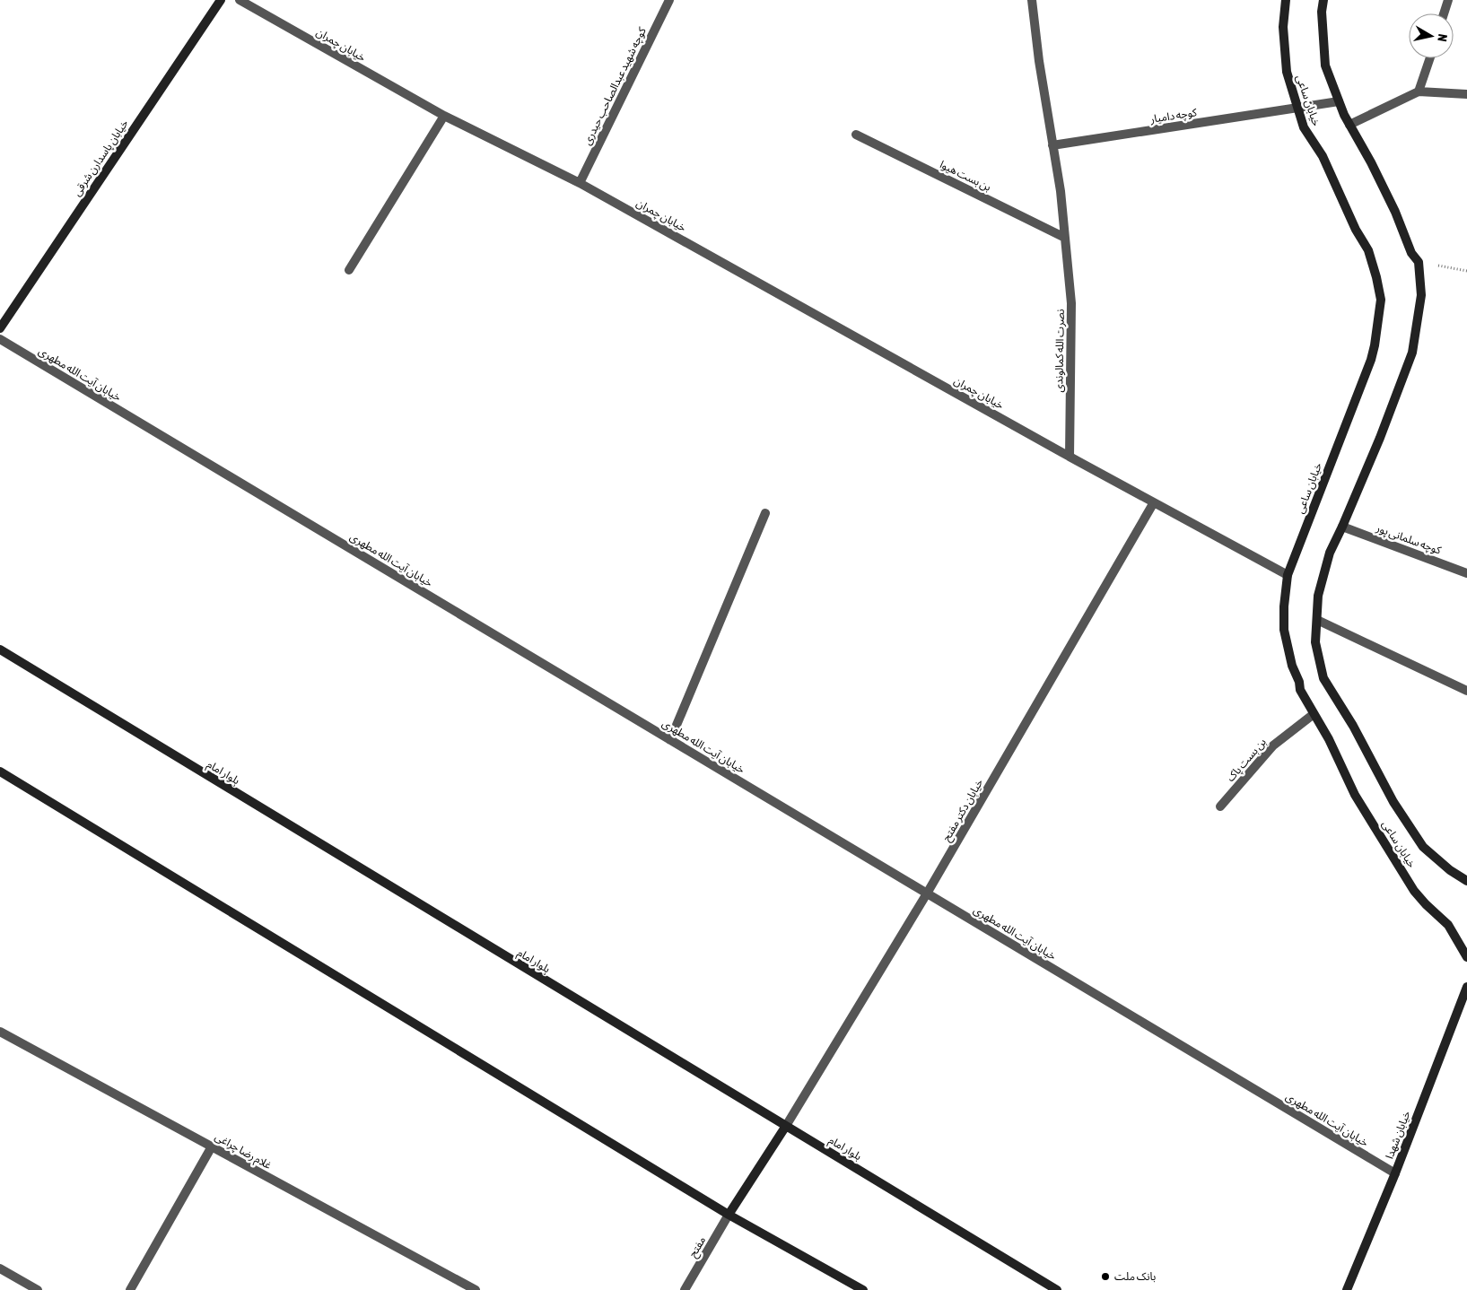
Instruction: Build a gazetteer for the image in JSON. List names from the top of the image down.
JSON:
{
  "streets": {
    "main road": [
      "خیابان ساعی",
      "خیابان پاسدارن شرقی",
      "بلوار امام",
      "خیابان شهدا"
    ],
    "street": [
      "خیابان چمران",
      "کوچه شهید عبدالصاحب حیدری",
      "کوچه دامیار",
      "بن بست هیوا",
      "نصرت الله کمالوندی",
      "خیابان آیت الله مطهری",
      "کوچه سلمانی پور",
      "بن بست پاک",
      "خیابان دکتر مفتح",
      "غلام رضا چراغی",
      "مفتح"
    ]
  },
  "crossings": [
    ["خیابان چمران", "کوچه شهید عبدالصاحب حیدری"],
    ["خیابان چمران", "نصرت الله کمالوندی"],
    ["خیابان ساعی", "کوچه دامیار"],
    ["خیابان ساعی", "کوچه سلمانی پور"],
    ["خیابان ساعی", "بن بست پاک"],
    ["کوچه دامیار", "نصرت الله کمالوندی"],
    ["بن بست هیوا", "نصرت الله کمالوندی"],
    ["خیابان آیت الله مطهری", "خیابان دکتر مفتح"],
    ["خیابان آیت الله مطهری", "خیابان شهدا"],
    ["بلوار امام", "خیابان دکتر مفتح"]
  ],
  "places": ["بانک ملت"],
  "north": "right"
}
